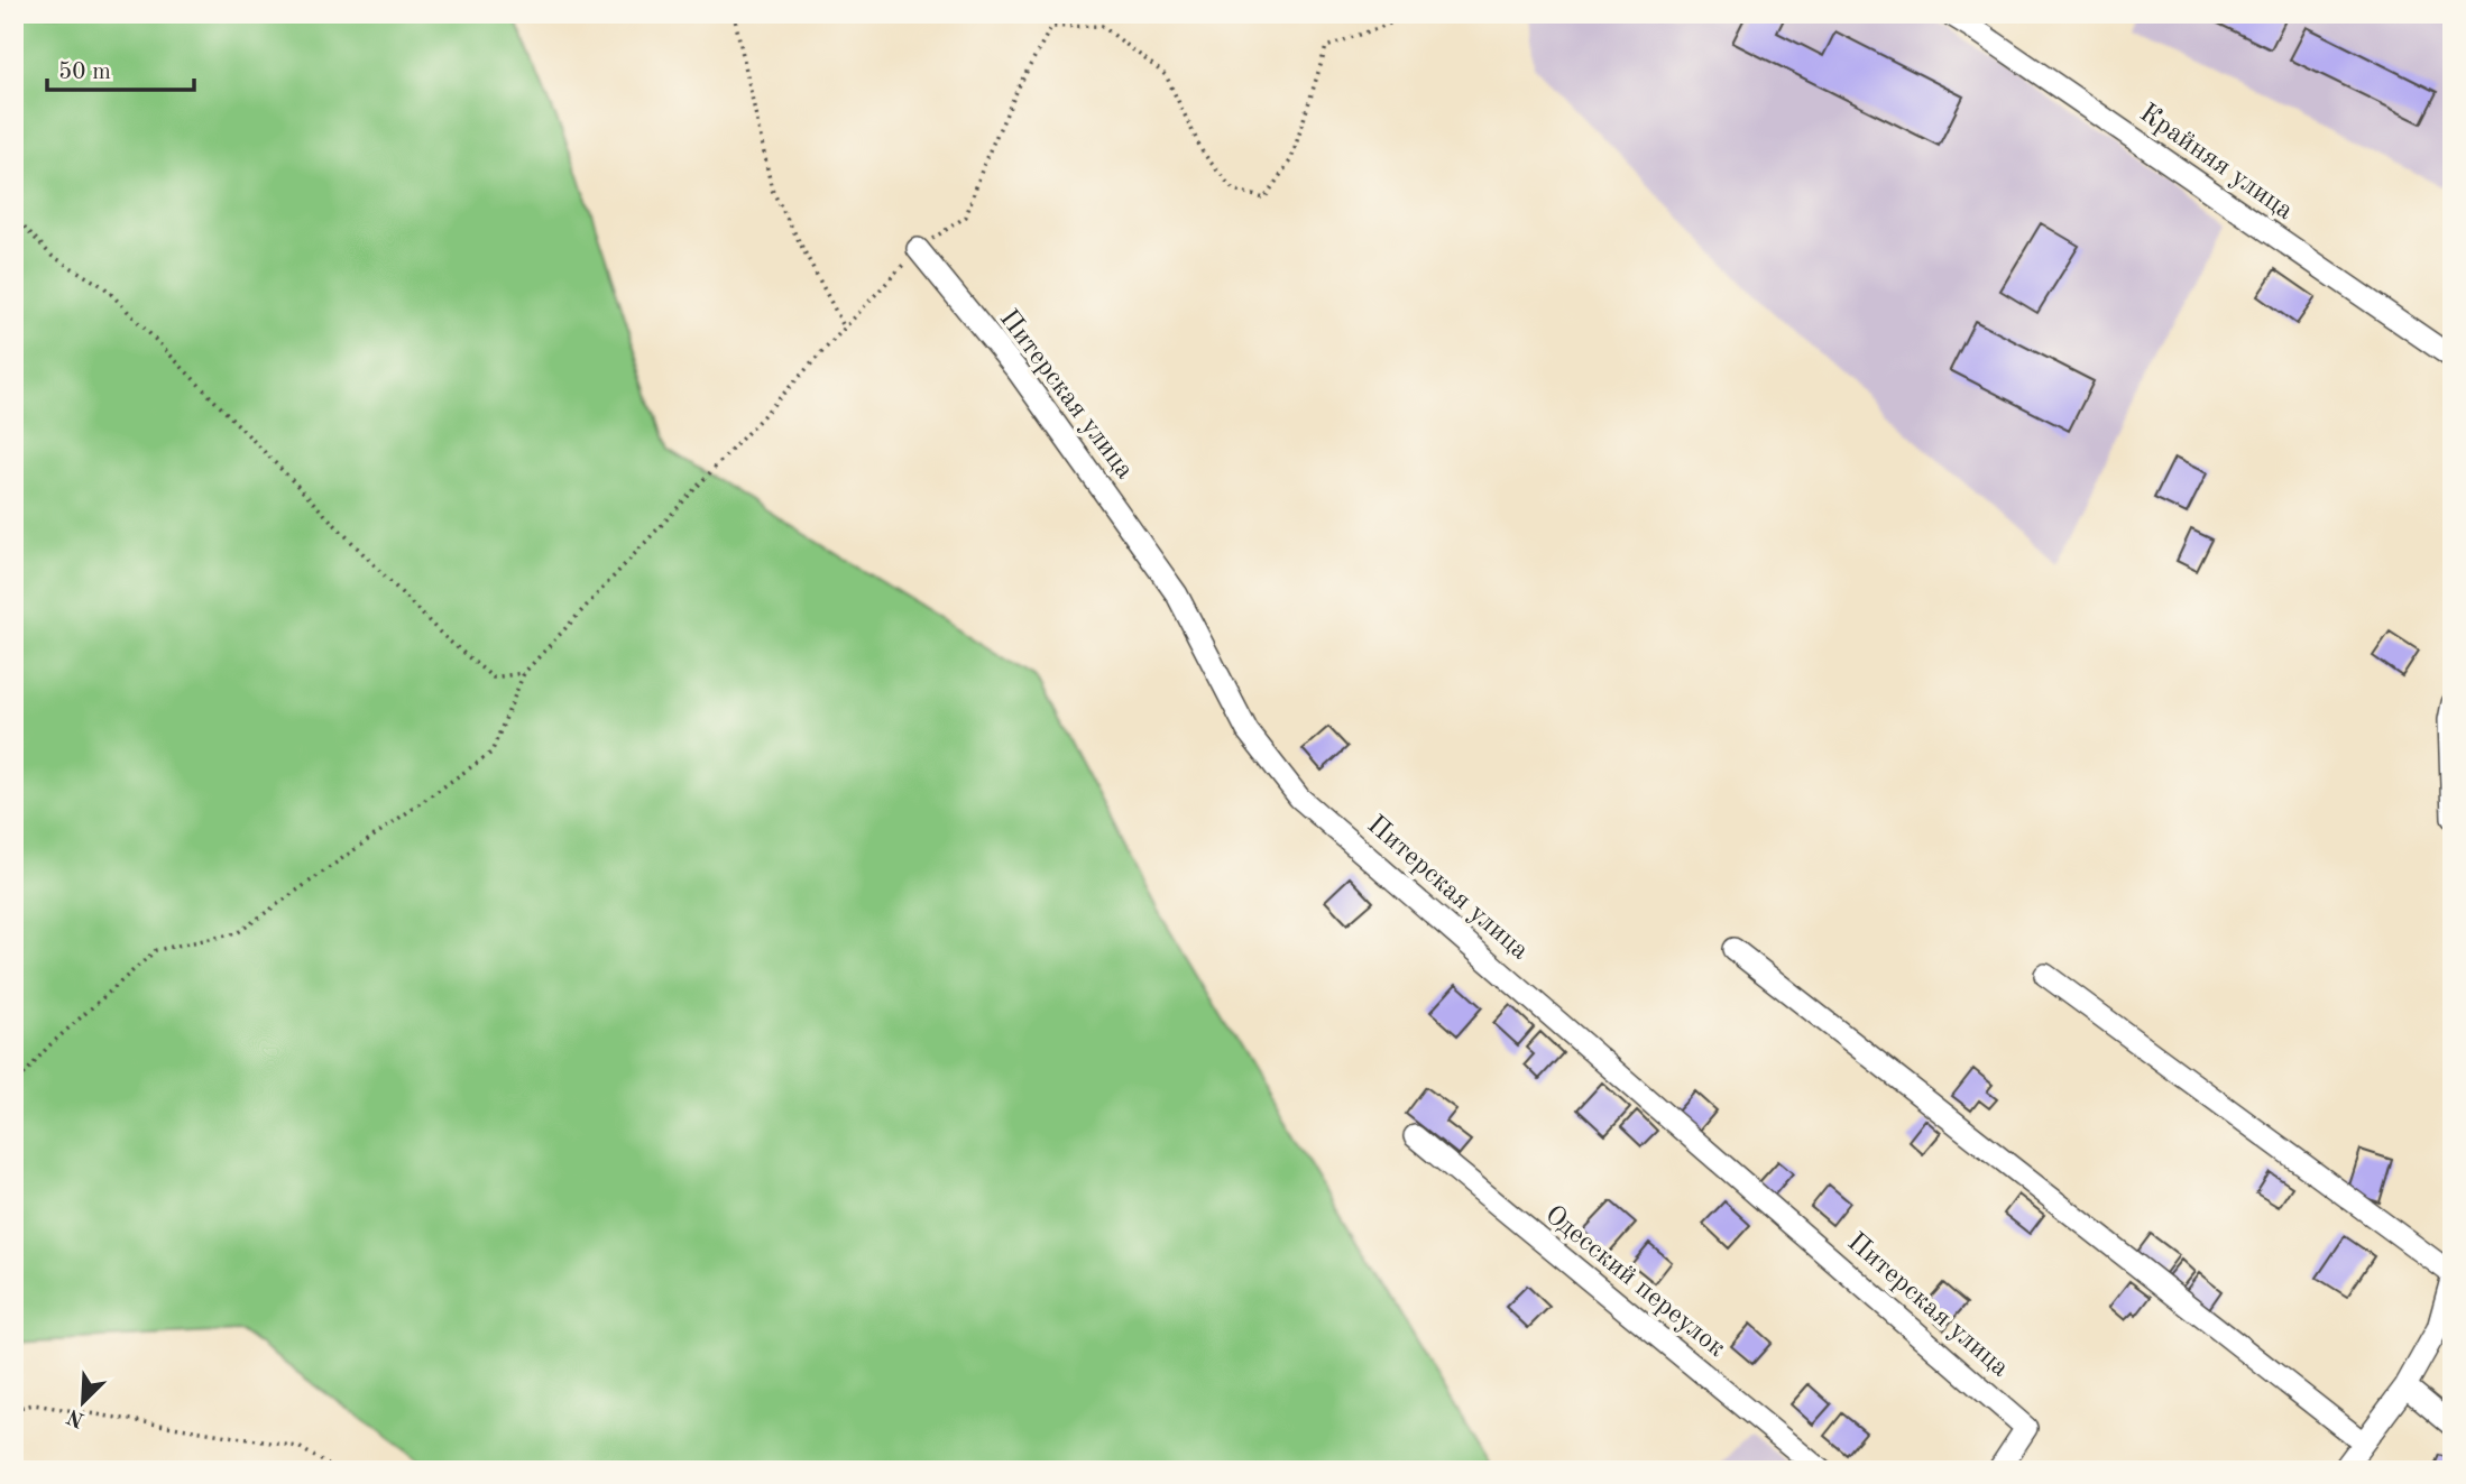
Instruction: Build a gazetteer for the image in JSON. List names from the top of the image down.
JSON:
{
  "streets": {
    "street": ["Крайняя улица", "Питерская улица", "Одесский переулок"]
  },
  "scale_bar": "50 m",
  "north": "bottom left"
}
